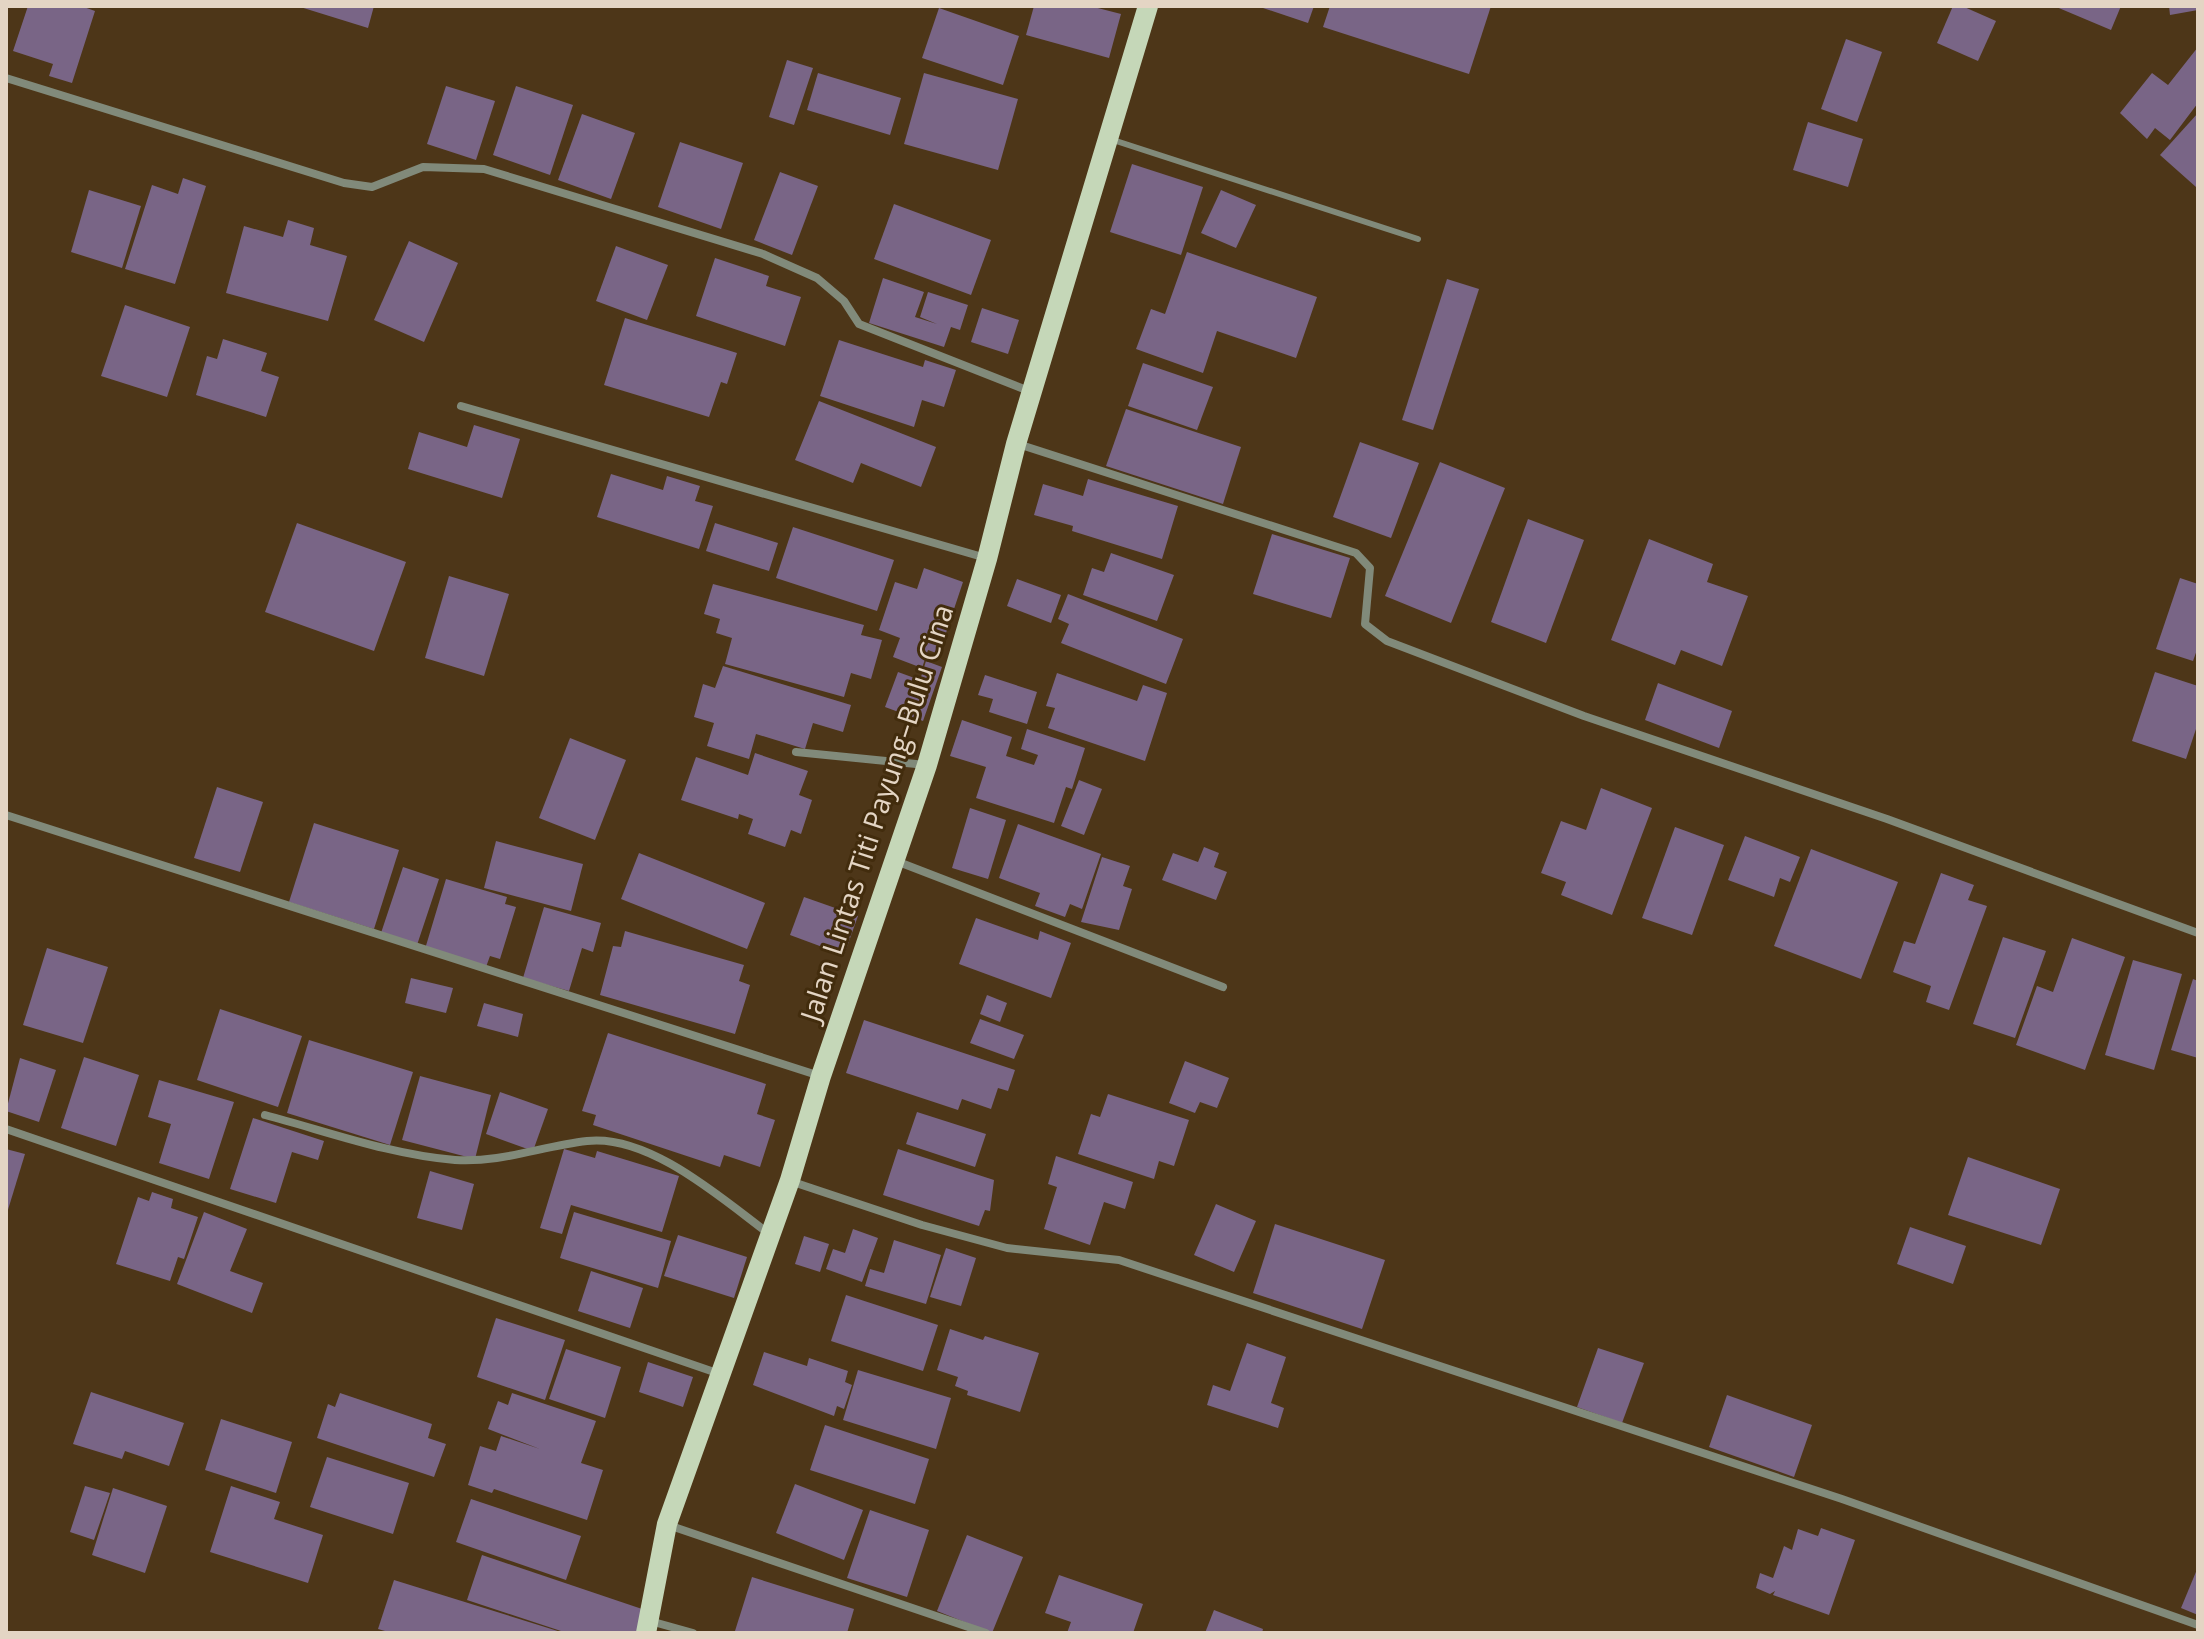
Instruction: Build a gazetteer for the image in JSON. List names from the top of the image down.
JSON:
{
  "streets": {
    "main road": ["Jalan Lintas Titi Payung–Bulu Cina"]
  }
}
